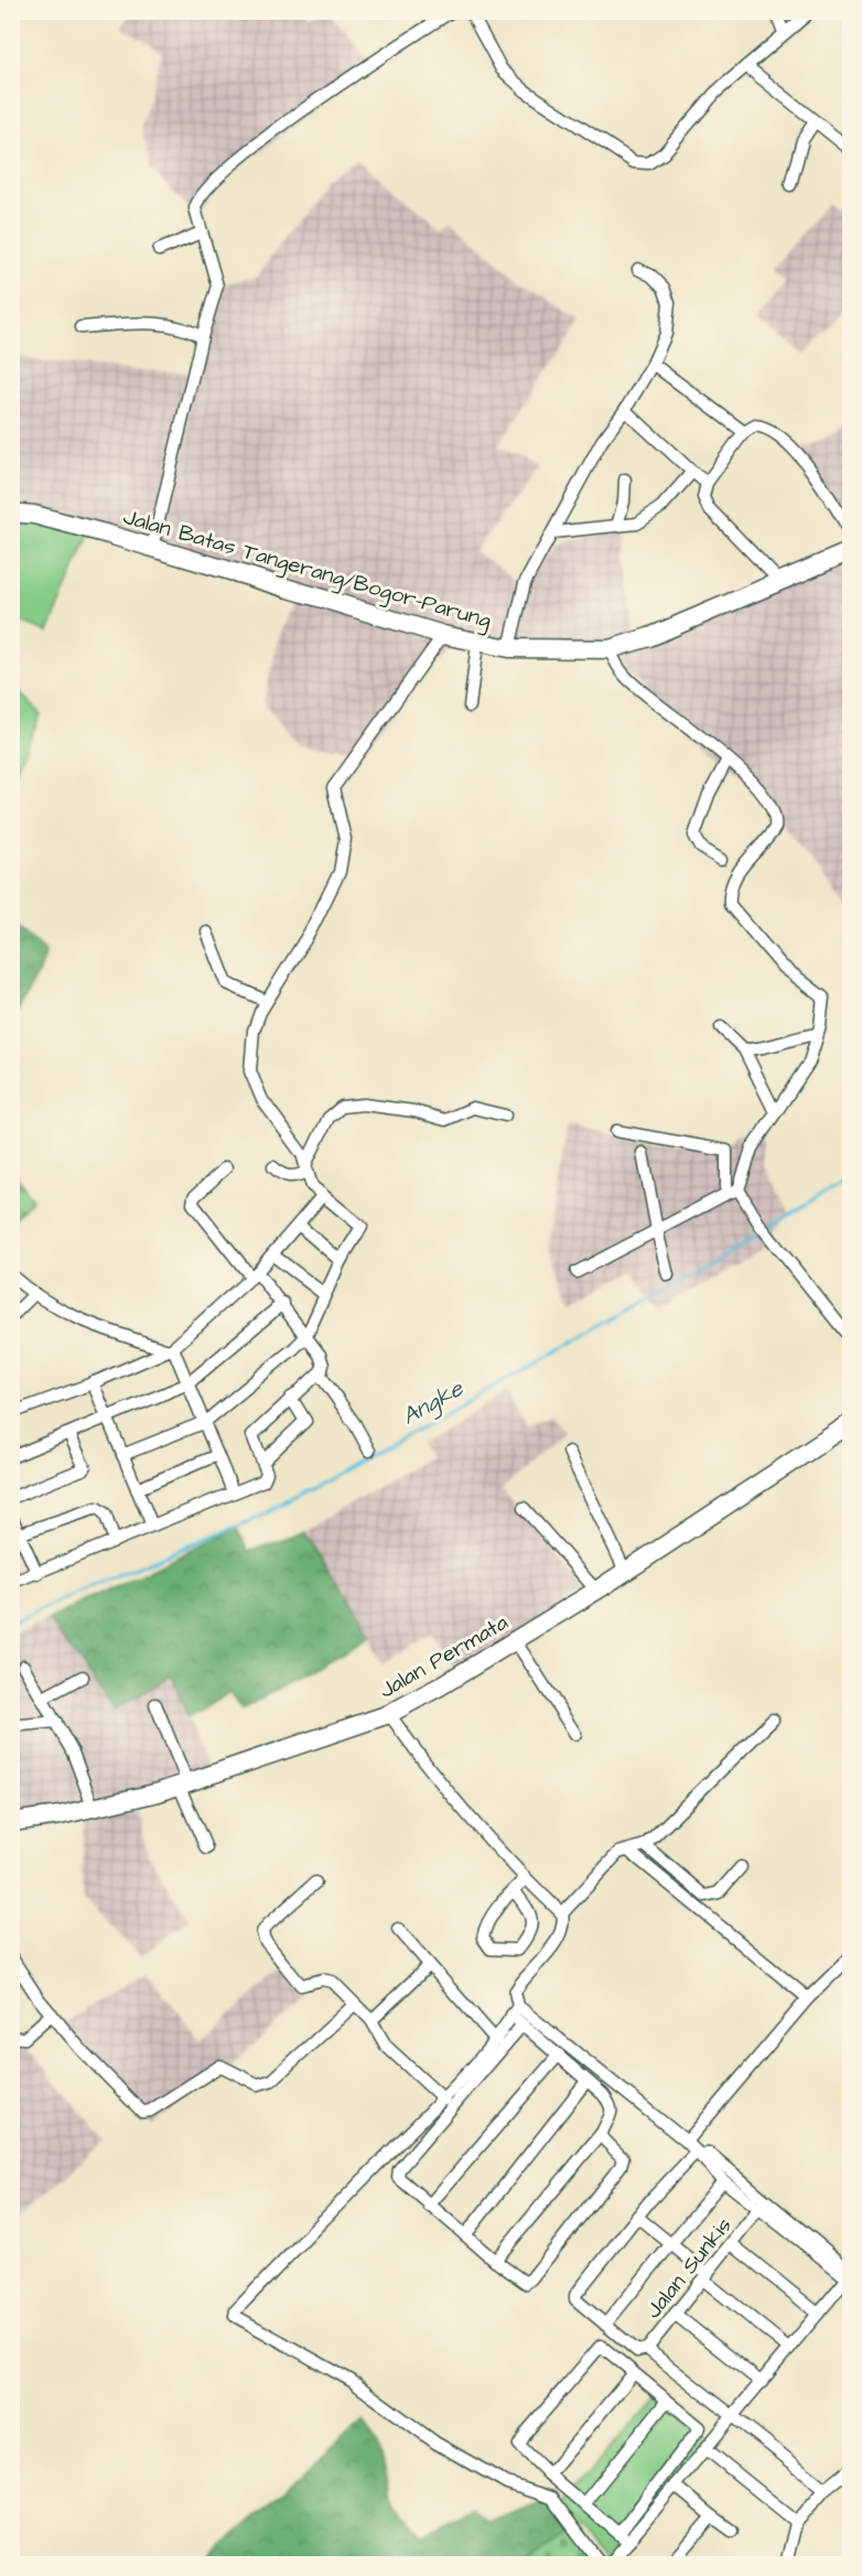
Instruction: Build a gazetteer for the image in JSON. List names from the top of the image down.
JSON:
{
  "streets": {
    "main road": ["Jalan Batas Tangerang/Bogor–Parung", "Jalan Permata"],
    "street": ["Jalan Sunkis"]
  },
  "water": ["Angke"]
}
